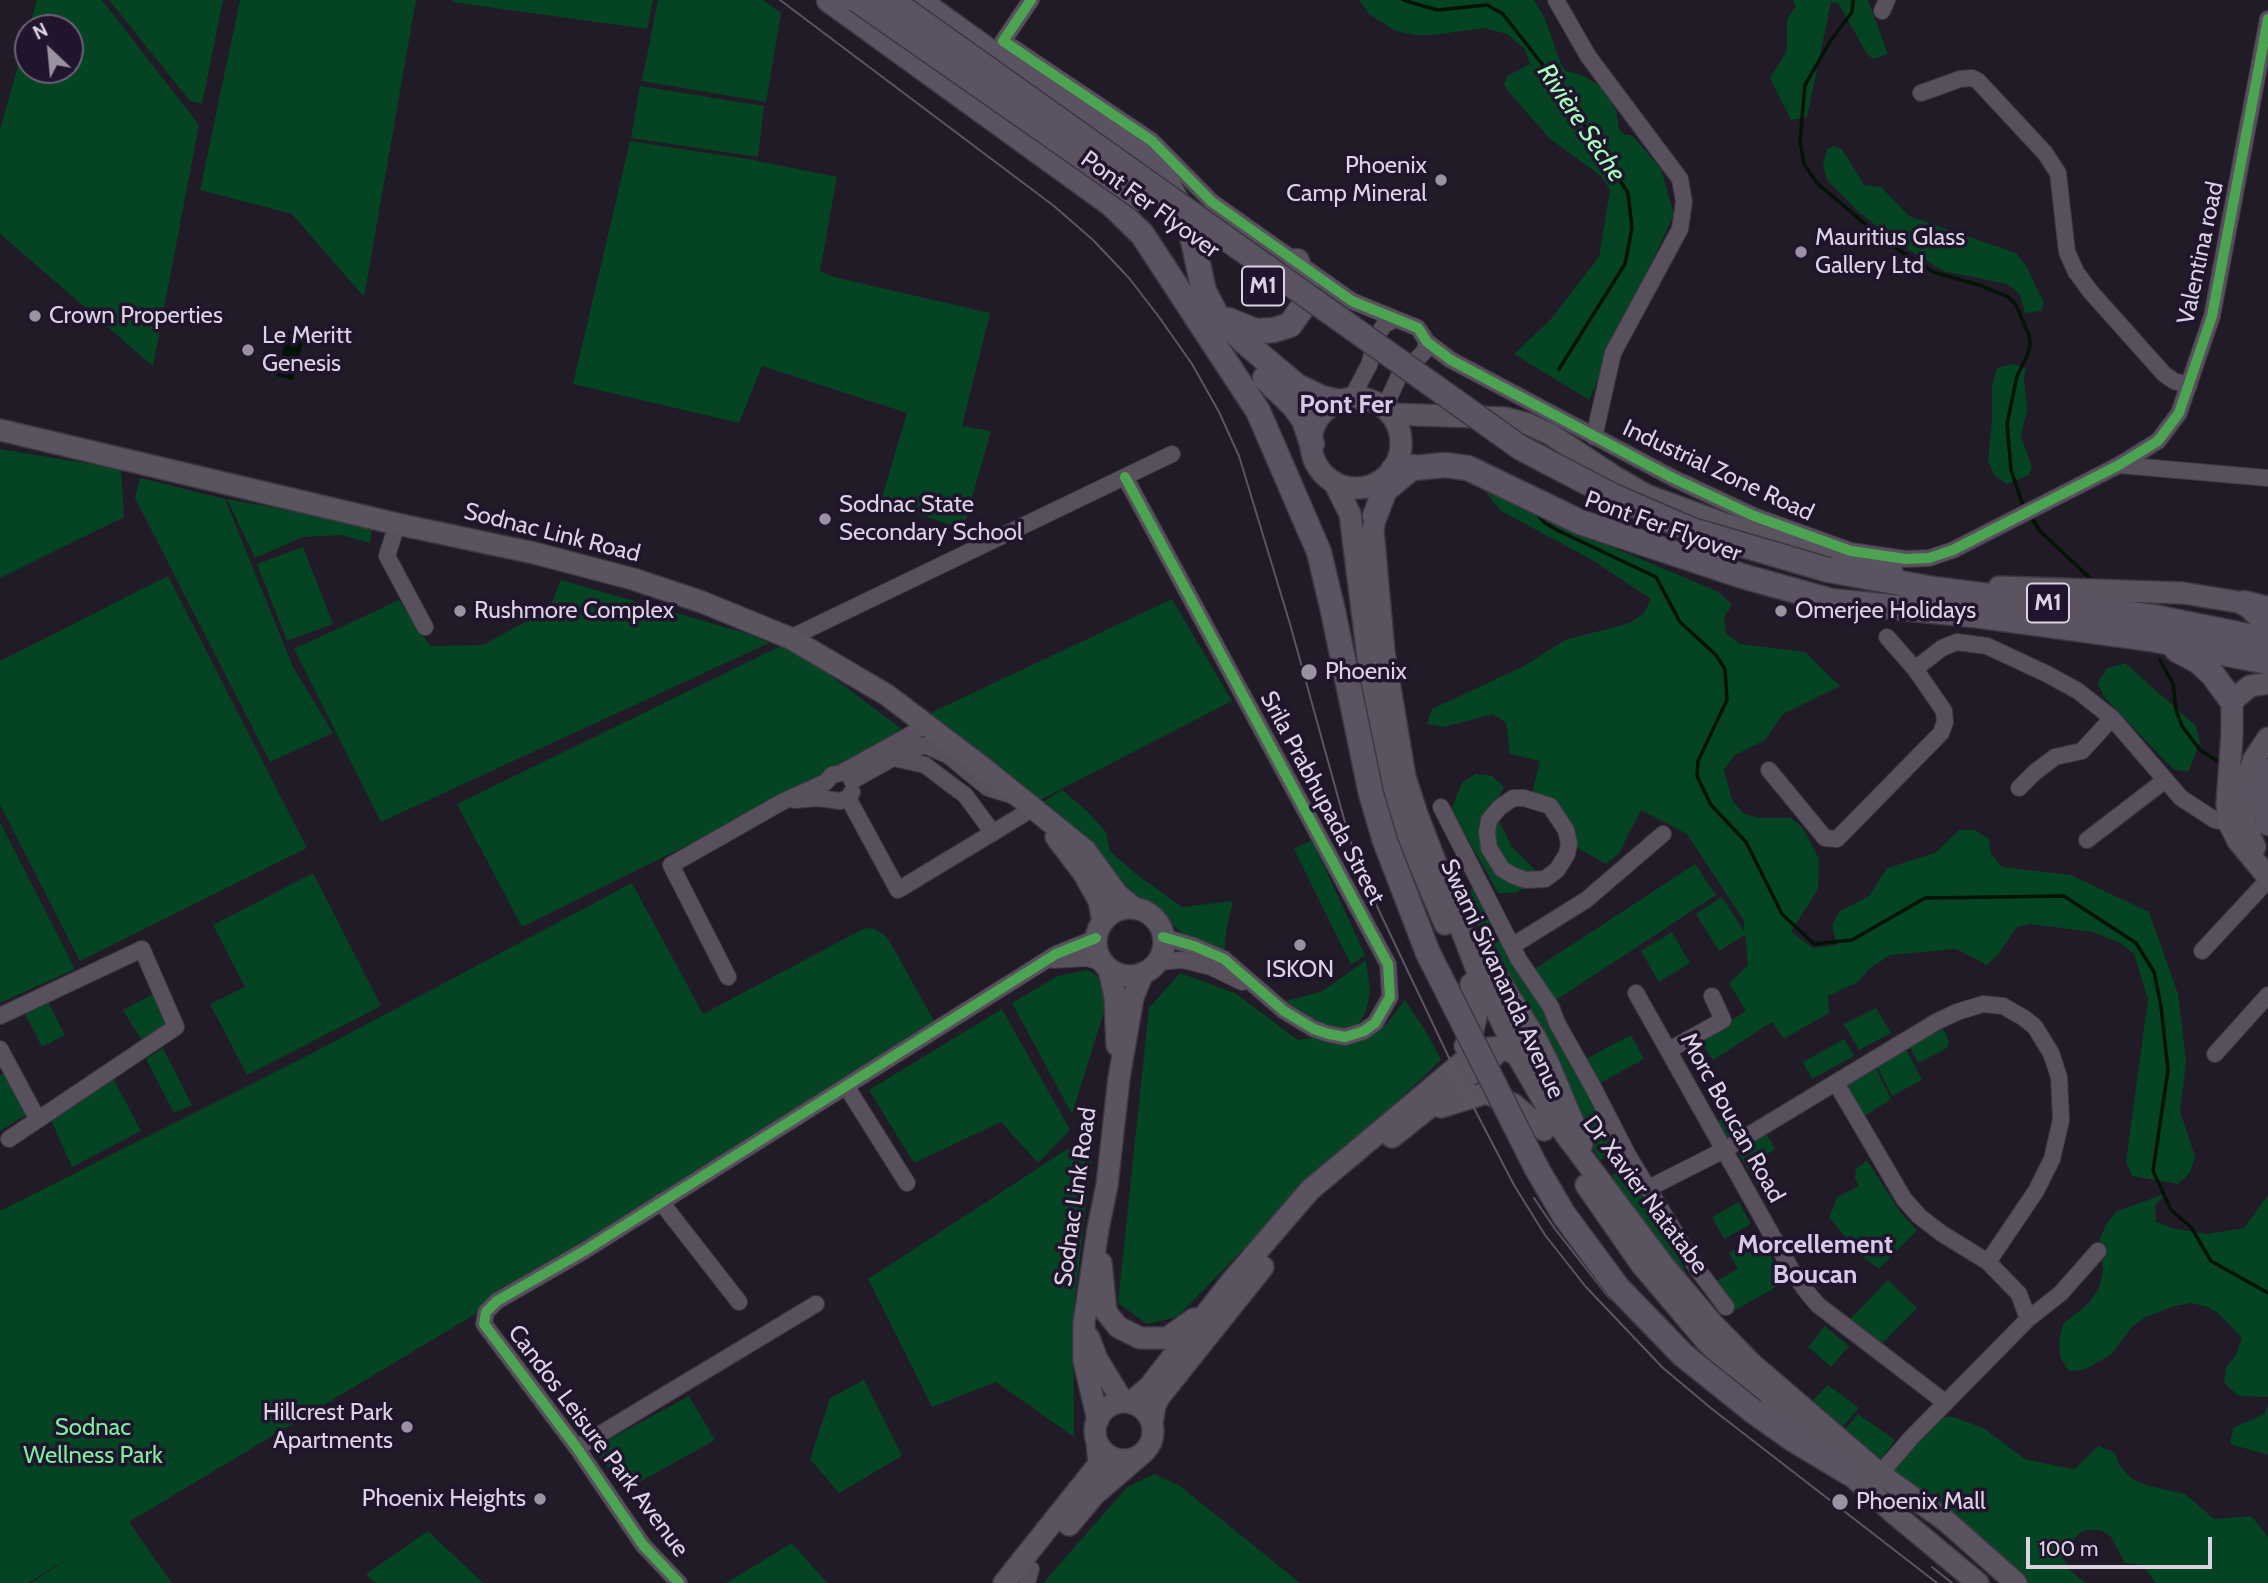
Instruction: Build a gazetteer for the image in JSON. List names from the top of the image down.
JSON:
{
  "streets": {
    "highway": ["Pont Fer Flyover", "M1"],
    "main road": ["Sodnac Link Road", "Swami Sivananda Avenue", "Dr Xavier Natatabe"],
    "street": [
      "Valentina road",
      "Industrial Zone Road",
      "Srila Prabhupada Street",
      "Morc Boucan Road",
      "Candos Leisure Park Avenue"
    ]
  },
  "crossings": [
    ["Pont Fer Flyover", "M1"],
    ["Valentina road", "Industrial Zone Road"],
    ["Swami Sivananda Avenue", "Dr Xavier Natatabe"]
  ],
  "districts": ["Pont Fer", "Morcellement Boucan"],
  "water": ["Rivière Sèche"],
  "parks": ["Sodnac Wellness Park"],
  "places": [
    "Phoenix Camp Mineral",
    "Mauritius Glass Gallery Ltd",
    "Crown Properties",
    "Le Meritt Genesis",
    "Sodnac State Secondary School",
    "Rushmore Complex",
    "Omerjee Holidays",
    "Phoenix",
    "ISKON",
    "Hillcrest Park Apartments",
    "Phoenix Heights",
    "Phoenix Mall"
  ],
  "scale_bar": "100 m",
  "north": "top left"
}
